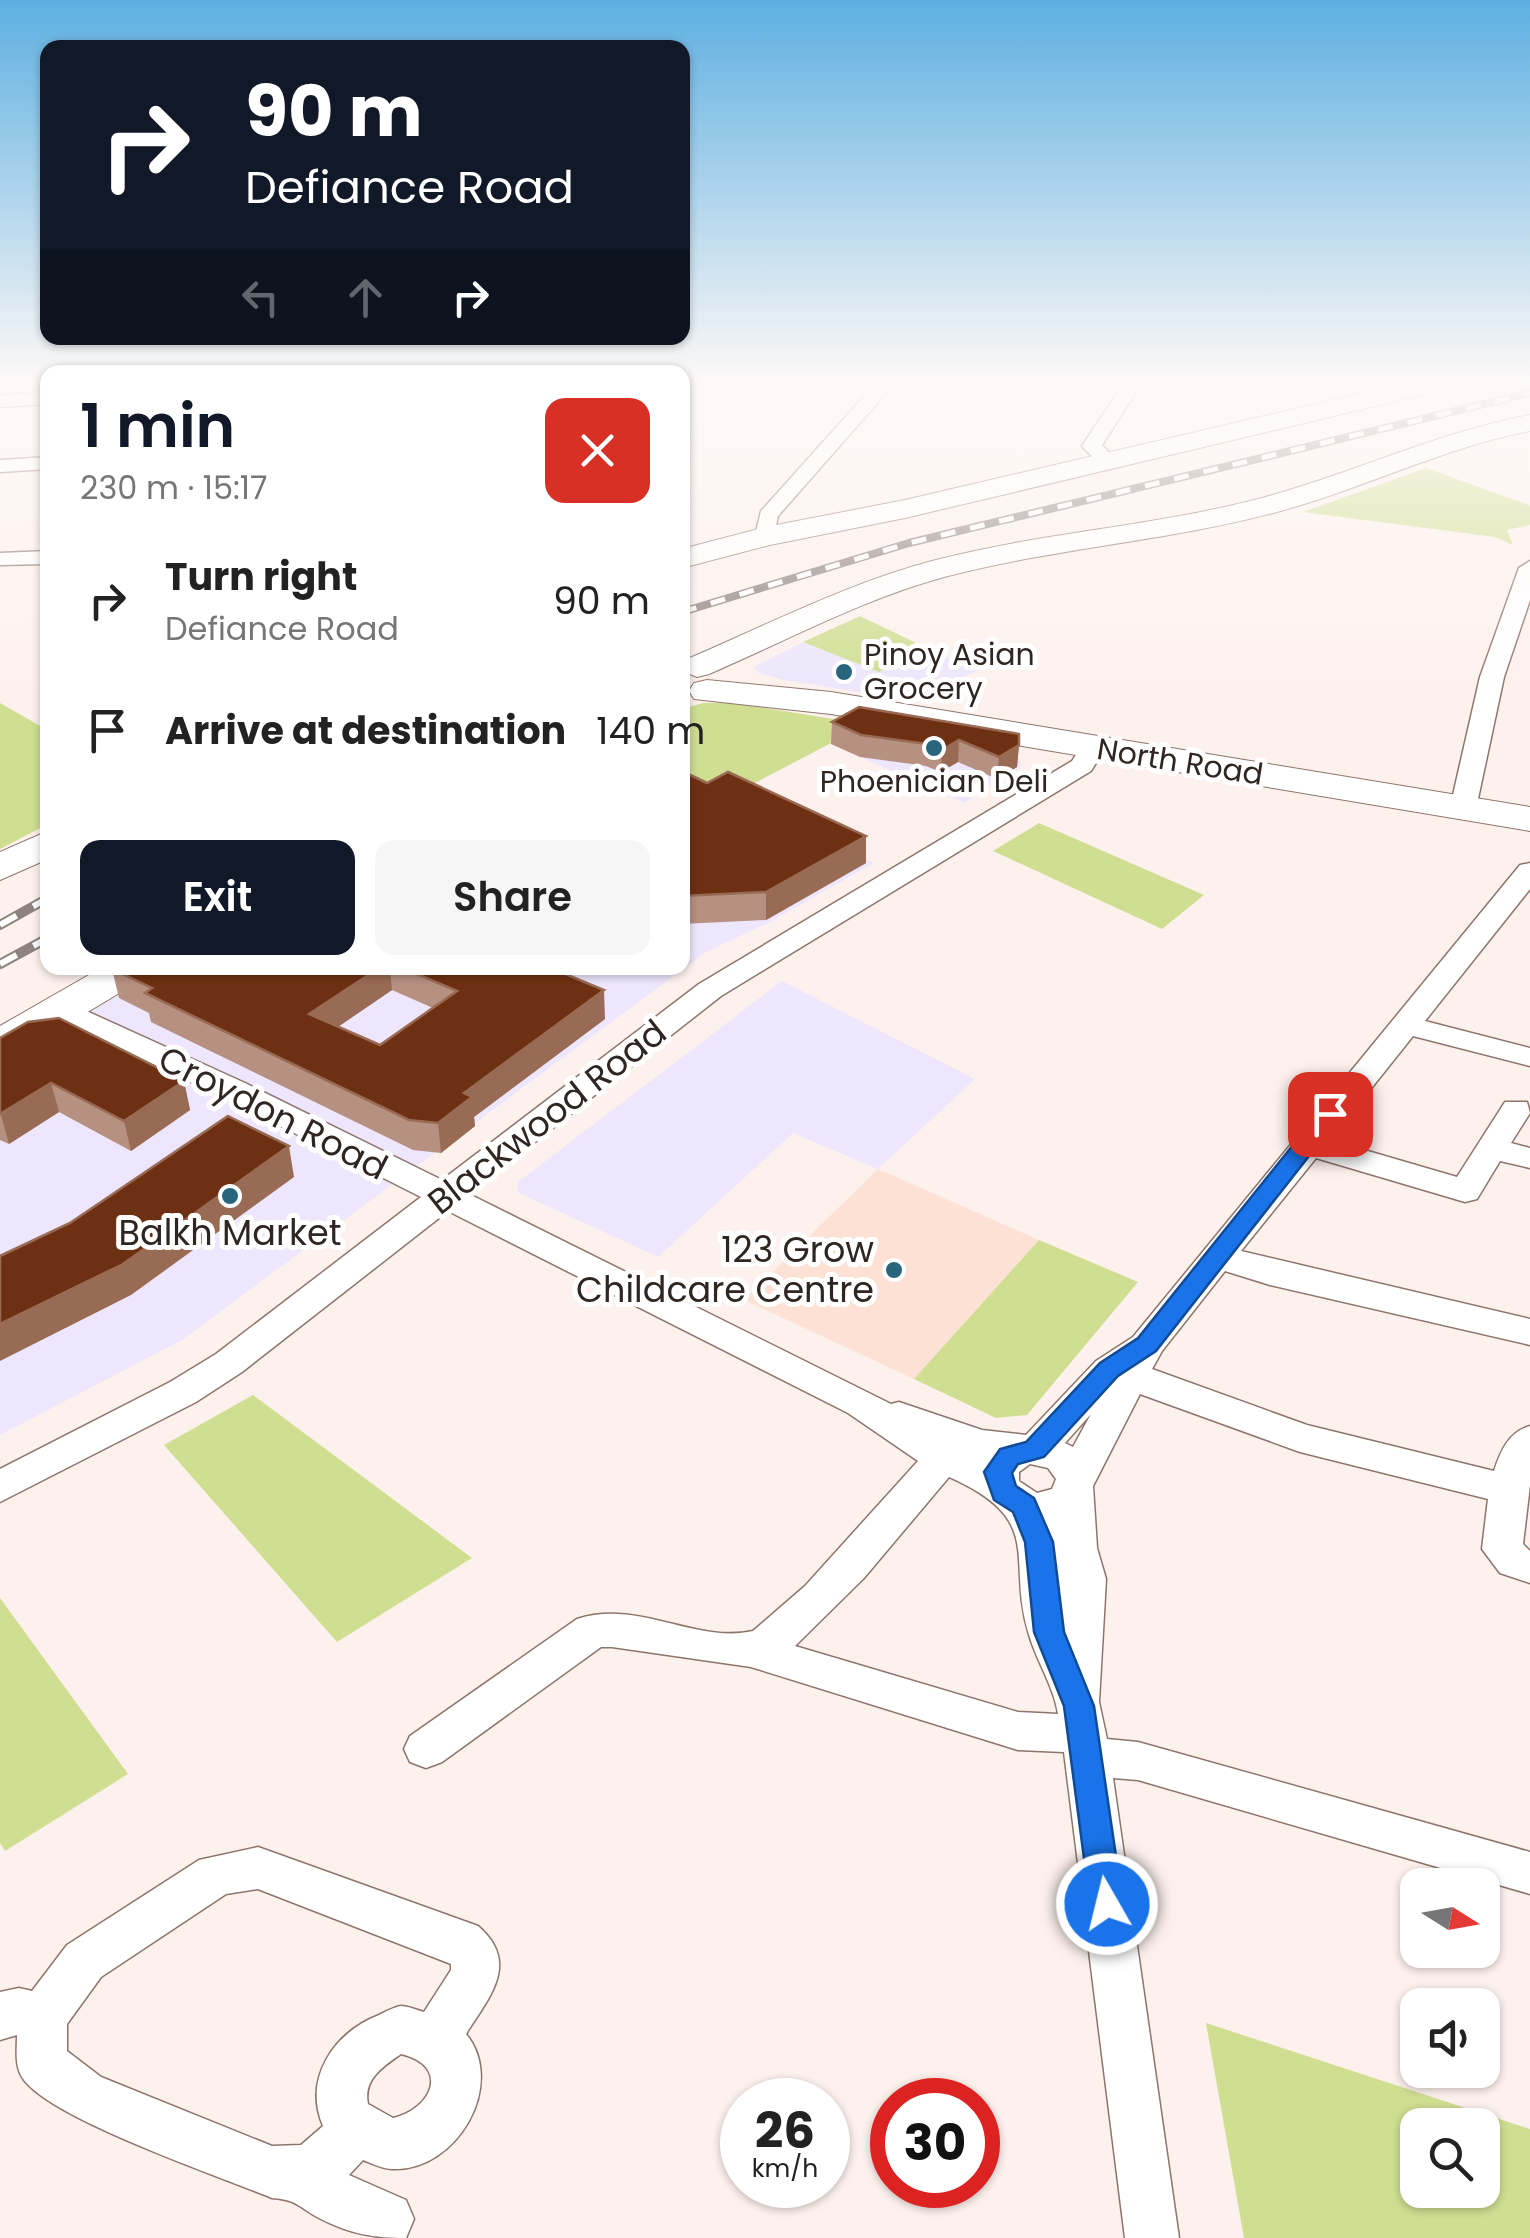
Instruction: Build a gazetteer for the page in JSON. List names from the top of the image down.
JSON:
{
  "streets": {
    "street": ["North Road", "Croydon Road", "Blackwood Road"]
  },
  "crossings": [
    ["North Road", "Blackwood Road"],
    ["Croydon Road", "Blackwood Road"]
  ],
  "places": [
    "Pinoy Asian Grocery",
    "Phoenician Deli",
    "Balkh Market",
    "123 Grow Childcare Centre"
  ],
  "north": "right",
  "page": {
    "turn": ["90 m", "Defiance Road"],
    "heading": ["1 min", "230 m · 15:17"],
    "list": [
      {
        "name": "Turn right",
        "note": "Defiance Road",
        "value": "90 m"
      },
      {
        "name": "Arrive at destination",
        "value": "140 m"
      }
    ],
    "buttons": ["Exit", "Share"],
    "speed": "26 km/h",
    "limit": "30"
  }
}
